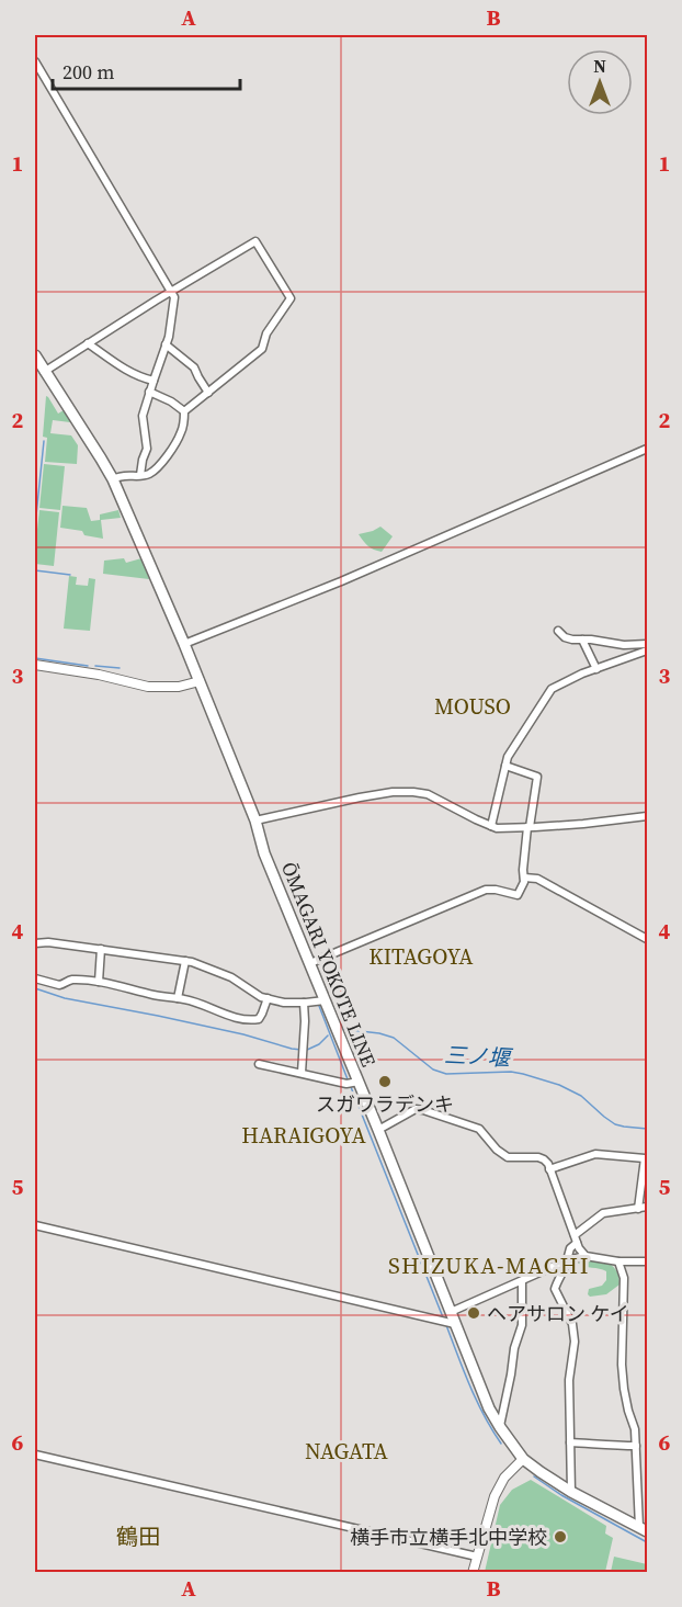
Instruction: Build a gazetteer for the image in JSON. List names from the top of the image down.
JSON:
{
  "streets": {
    "main road": ["ŌMAGARI YOKOTE LINE"]
  },
  "districts": [
    "MOUSO",
    "KITAGOYA",
    "HARAIGOYA",
    "SHIZUKA-MACHI",
    "NAGATA",
    "鶴田"
  ],
  "water": ["三ノ堰"],
  "places": ["スガワラデンキ", "ヘアサロン ケイ", "横手市立横手北中学校"],
  "scale_bar": "200 m",
  "north": "top",
  "grid": {
    "columns": ["A", "B"],
    "rows": [
      "1",
      "2",
      "3",
      "4",
      "5",
      "6"
    ]
  }
}
